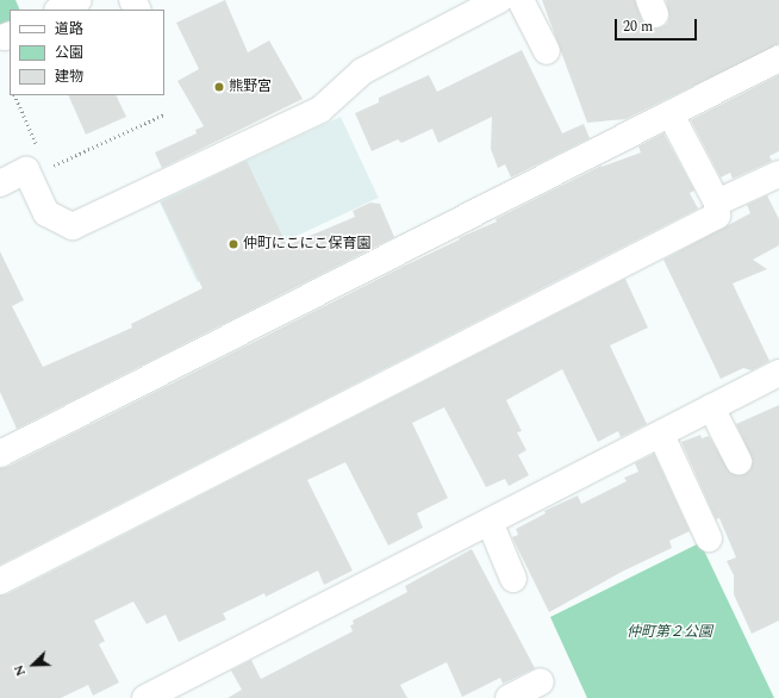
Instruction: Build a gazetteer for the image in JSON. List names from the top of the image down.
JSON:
{
  "parks": ["仲町第２公園"],
  "places": ["熊野宮", "仲町にこにこ保育園"],
  "legend": ["道路", "公園", "建物"],
  "scale_bar": "20 m",
  "north": "bottom left"
}
